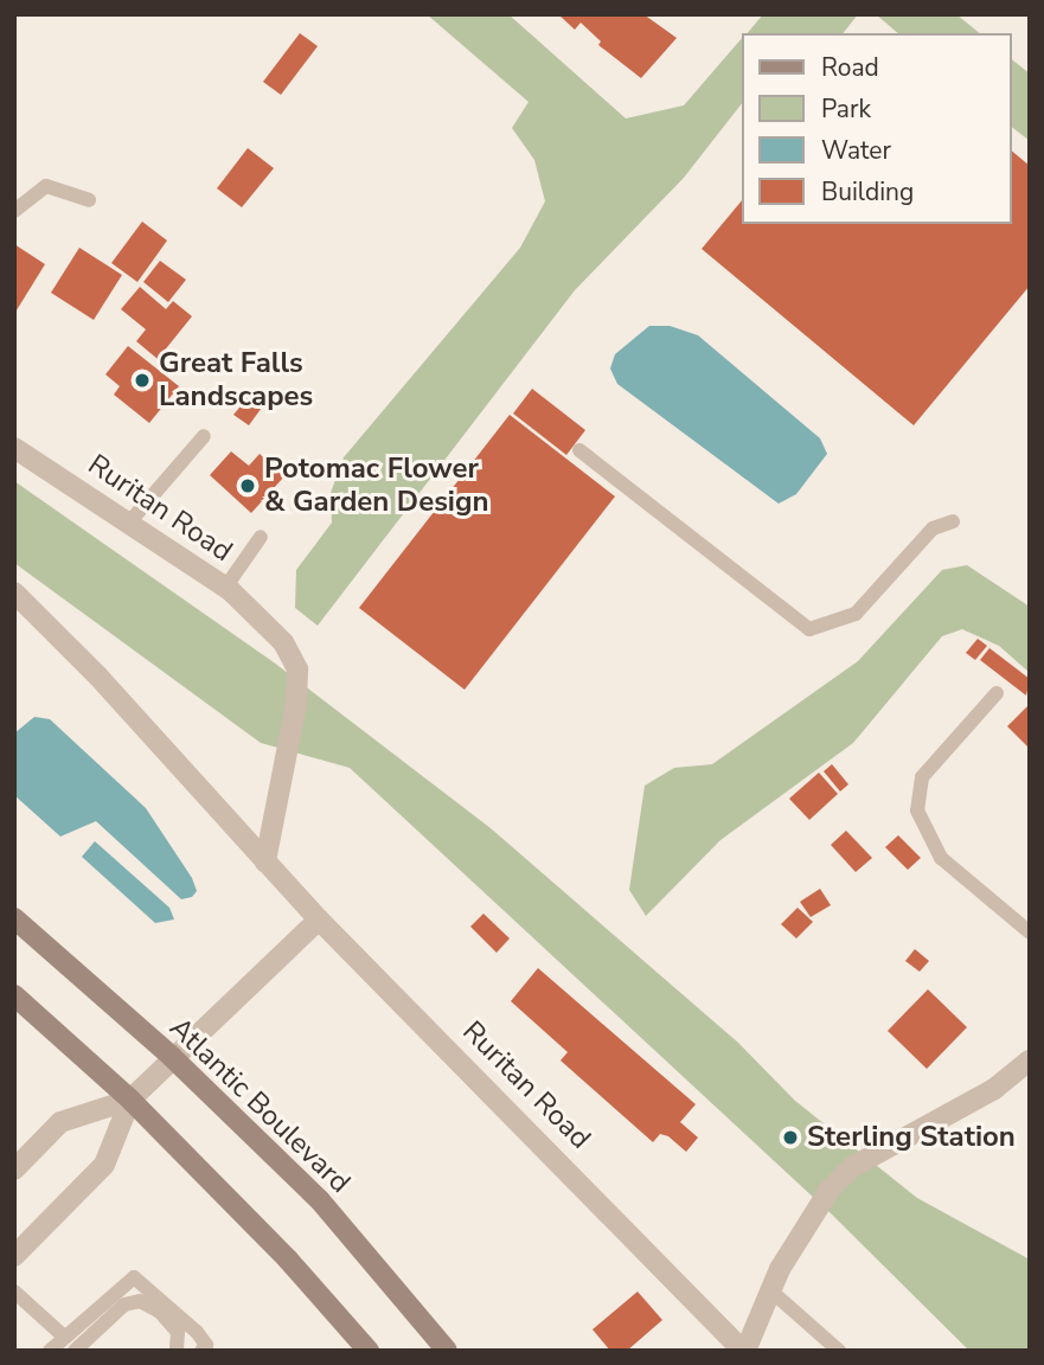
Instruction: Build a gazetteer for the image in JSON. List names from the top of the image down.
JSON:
{
  "streets": {
    "main road": ["Atlantic Boulevard"],
    "street": ["Ruritan Road"]
  },
  "places": ["Great Falls Landscapes", "Potomac Flower & Garden Design", "Sterling Station"],
  "legend": [
    "Road",
    "Park",
    "Water",
    "Building"
  ]
}
